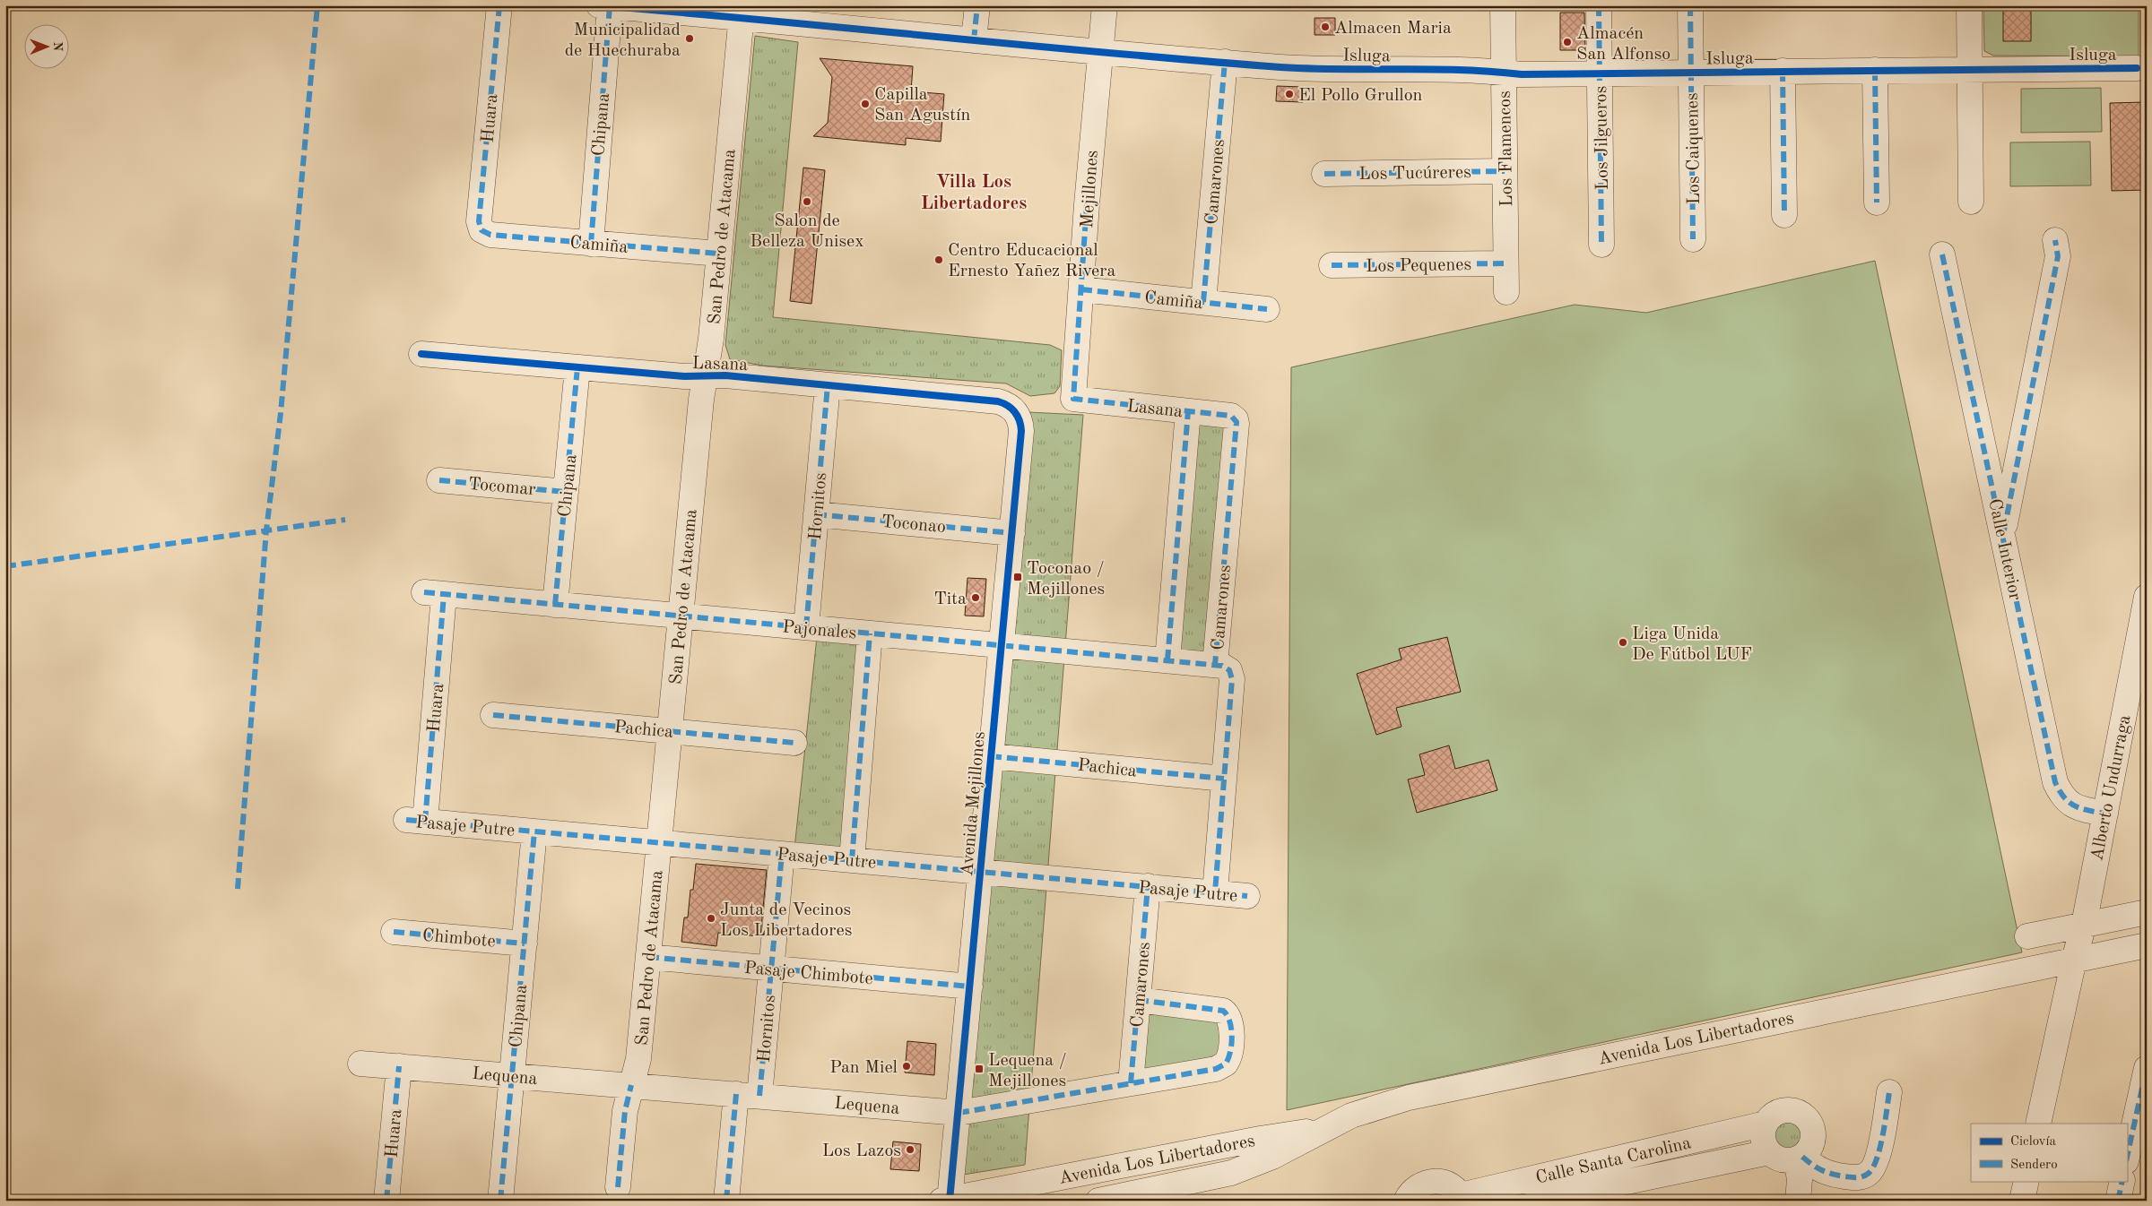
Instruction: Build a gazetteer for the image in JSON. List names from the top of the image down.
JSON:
{
  "streets": {
    "street": [
      "Isluga",
      "Huara",
      "Chipana",
      "Los Jilgueros",
      "Los Flamencos",
      "Los Caiquenes",
      "Los Tucúreres",
      "Camarones",
      "Mejillones",
      "San Pedro de Atacama",
      "Camiña",
      "Los Pequenes",
      "Lasana",
      "Tocomar",
      "Hornitos",
      "Toconao",
      "Calle Interior",
      "Pajonales",
      "Pachica",
      "Alberto Undurraga",
      "Avenida Mejillones",
      "Pasaje Putre",
      "Chimbote",
      "Pasaje Chimbote",
      "Avenida Los Libertadores",
      "Lequena",
      "Calle Santa Carolina"
    ]
  },
  "crossings": [
    ["Isluga", "Chipana"],
    ["Isluga", "Los Jilgueros"],
    ["Isluga", "Los Flamencos"],
    ["Isluga", "Los Caiquenes"],
    ["Isluga", "Camarones"],
    ["Isluga", "Mejillones"],
    ["Isluga", "San Pedro de Atacama"],
    ["Huara", "Camiña"],
    ["Huara", "Pajonales"],
    ["Huara", "Pasaje Putre"],
    ["Huara", "Lequena"],
    ["Chipana", "Camiña"],
    ["Chipana", "Lasana"],
    ["Chipana", "Tocomar"],
    ["Chipana", "Pajonales"],
    ["Chipana", "Pasaje Putre"],
    ["Chipana", "Chimbote"],
    ["Chipana", "Lequena"],
    ["Los Flamencos", "Los Tucúreres"],
    ["Los Flamencos", "Los Pequenes"],
    ["Camarones", "Camiña"],
    ["Camarones", "Lasana"],
    ["Camarones", "Pajonales"],
    ["Camarones", "Pachica"],
    ["Camarones", "Pasaje Putre"],
    ["Camarones", "Lequena"],
    ["Mejillones", "Camiña"],
    ["Mejillones", "Lasana"],
    ["San Pedro de Atacama", "Camiña"],
    ["San Pedro de Atacama", "Lasana"],
    ["San Pedro de Atacama", "Pajonales"],
    ["San Pedro de Atacama", "Pachica"],
    ["San Pedro de Atacama", "Pasaje Putre"],
    ["San Pedro de Atacama", "Pasaje Chimbote"],
    ["San Pedro de Atacama", "Lequena"],
    ["Lasana", "Hornitos"],
    ["Lasana", "Avenida Mejillones"],
    ["Hornitos", "Toconao"],
    ["Hornitos", "Pajonales"],
    ["Hornitos", "Pasaje Putre"],
    ["Hornitos", "Pasaje Chimbote"],
    ["Hornitos", "Lequena"],
    ["Toconao", "Avenida Mejillones"],
    ["Calle Interior", "Alberto Undurraga"],
    ["Pajonales", "Avenida Mejillones"],
    ["Pachica", "Avenida Mejillones"],
    ["Avenida Mejillones", "Pasaje Putre"],
    ["Avenida Mejillones", "Pasaje Chimbote"],
    ["Avenida Mejillones", "Avenida Los Libertadores"],
    ["Avenida Mejillones", "Lequena"]
  ],
  "districts": ["Villa Los Libertadores"],
  "places": {
    "other": [
      "Almacen Maria",
      "Municipalidad de Huechuraba",
      "Almacén San Alfonso",
      "El Pollo Grullon",
      "Capilla San Agustín",
      "Salon de Belleza Unisex",
      "Centro Educacional Ernesto Yañez Rivera",
      "Tita",
      "Liga Unida De Fútbol LUF",
      "Junta de Vecinos Los Libertadores",
      "Pan Miel",
      "Los Lazos"
    ],
    "transit": ["Toconao / Mejillones", "Lequena / Mejillones"]
  },
  "legend": ["Ciclovía", "Sendero"],
  "north": "right"
}
